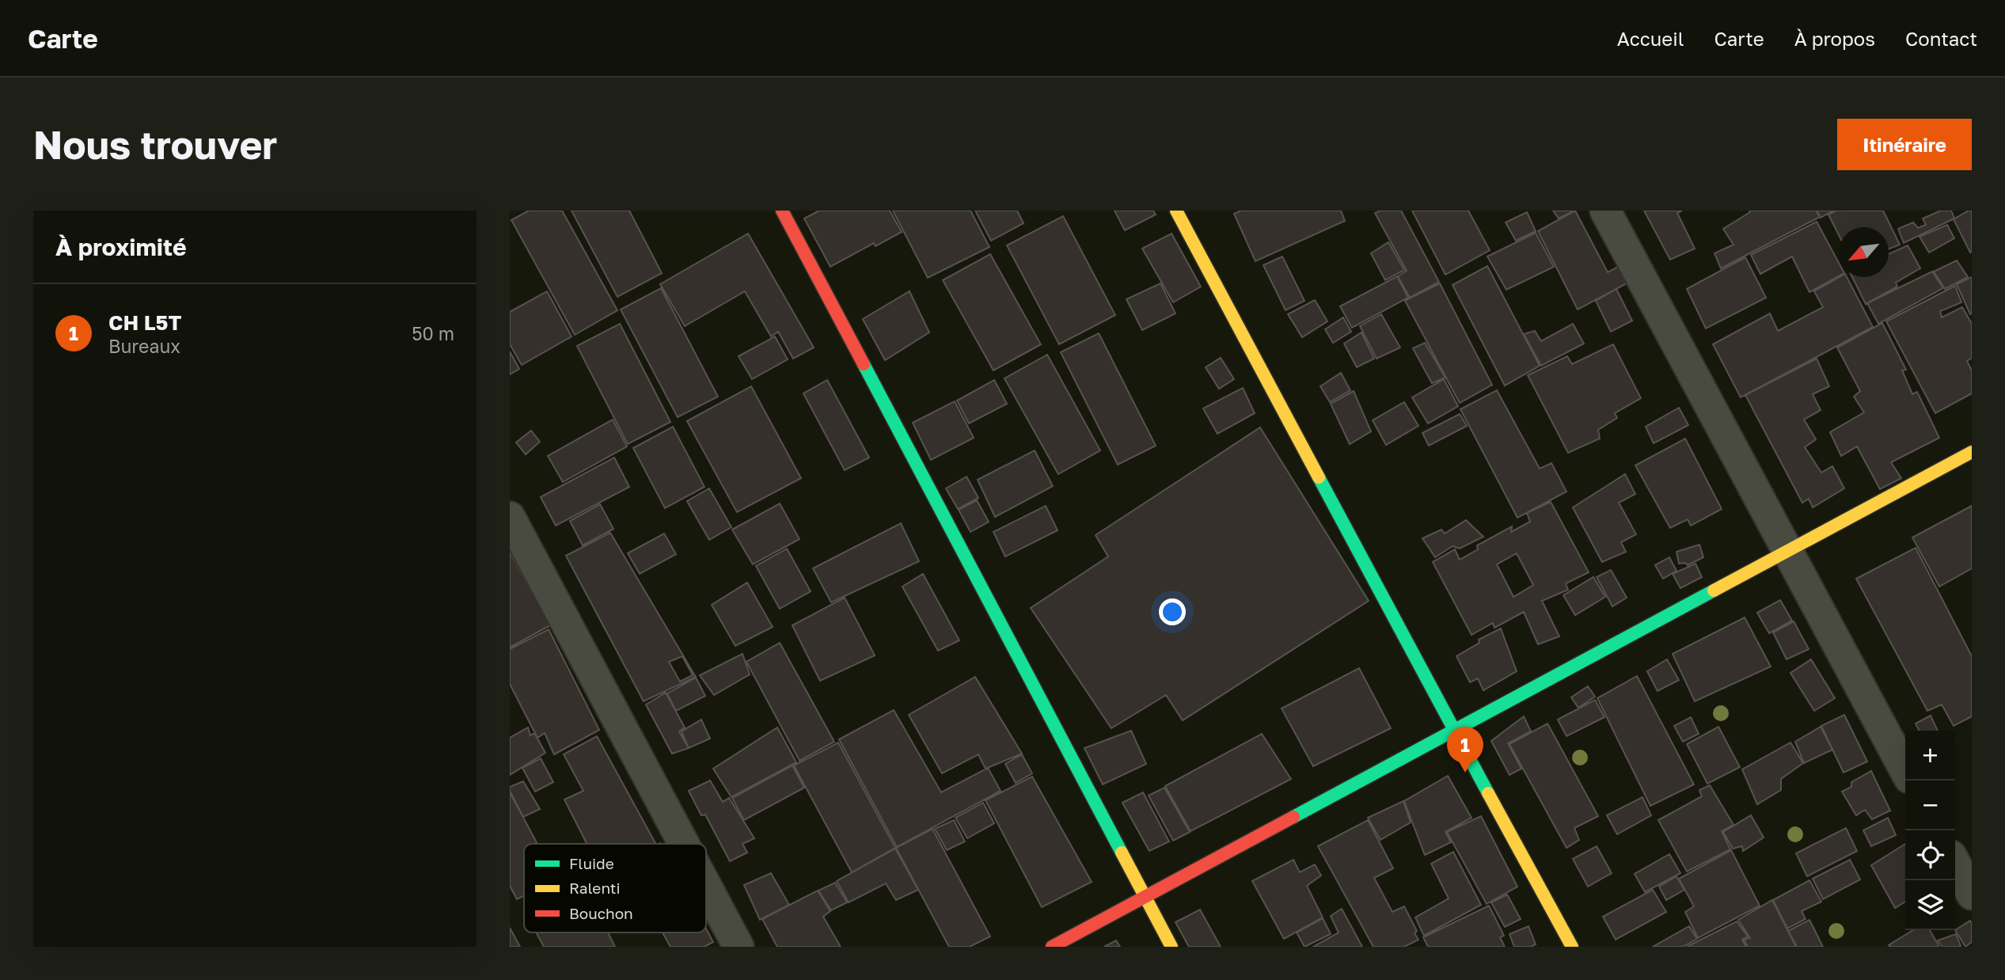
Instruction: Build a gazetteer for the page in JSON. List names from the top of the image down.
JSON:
{
  "legend": ["Fluide", "Ralenti", "Bouchon"],
  "north": "bottom left",
  "page": {
    "header": "Carte",
    "nav": [
      "Accueil",
      "Carte",
      "À propos",
      "Contact"
    ],
    "buttons": "Itinéraire",
    "title": "Nous trouver",
    "heading": "À proximité",
    "list": [
      {
        "mark": "1",
        "name": "CH L5T",
        "note": "Bureaux",
        "value": "50 m"
      }
    ],
    "pins": "1",
    "map_buttons": ["+", "−"]
  }
}
